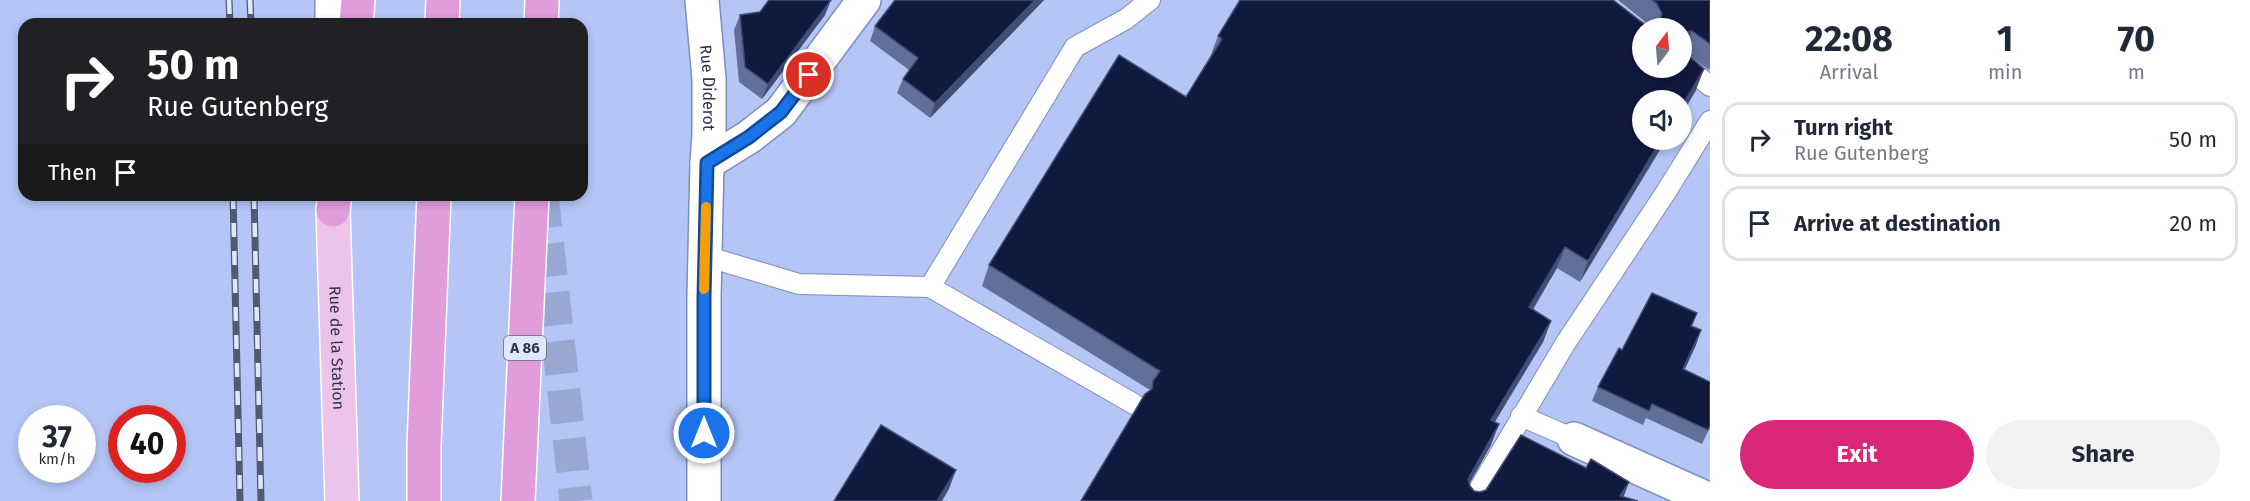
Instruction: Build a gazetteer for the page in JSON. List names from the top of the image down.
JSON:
{
  "streets": {
    "highway": ["A 86"],
    "main road": ["Rue de la Station"],
    "street": ["Rue Diderot"]
  },
  "north": "top",
  "page": {
    "eta": [
      "22:08",
      "Arrival",
      "1",
      "min",
      "70",
      "m"
    ],
    "turn": ["50 m", "Rue Gutenberg"],
    "list": [
      {
        "name": "Turn right",
        "note": "Rue Gutenberg",
        "value": "50 m"
      },
      {
        "name": "Arrive at destination",
        "value": "20 m"
      }
    ],
    "then": "Then",
    "speed": "37 km/h",
    "limit": "40",
    "buttons": ["Exit", "Share"]
  }
}
